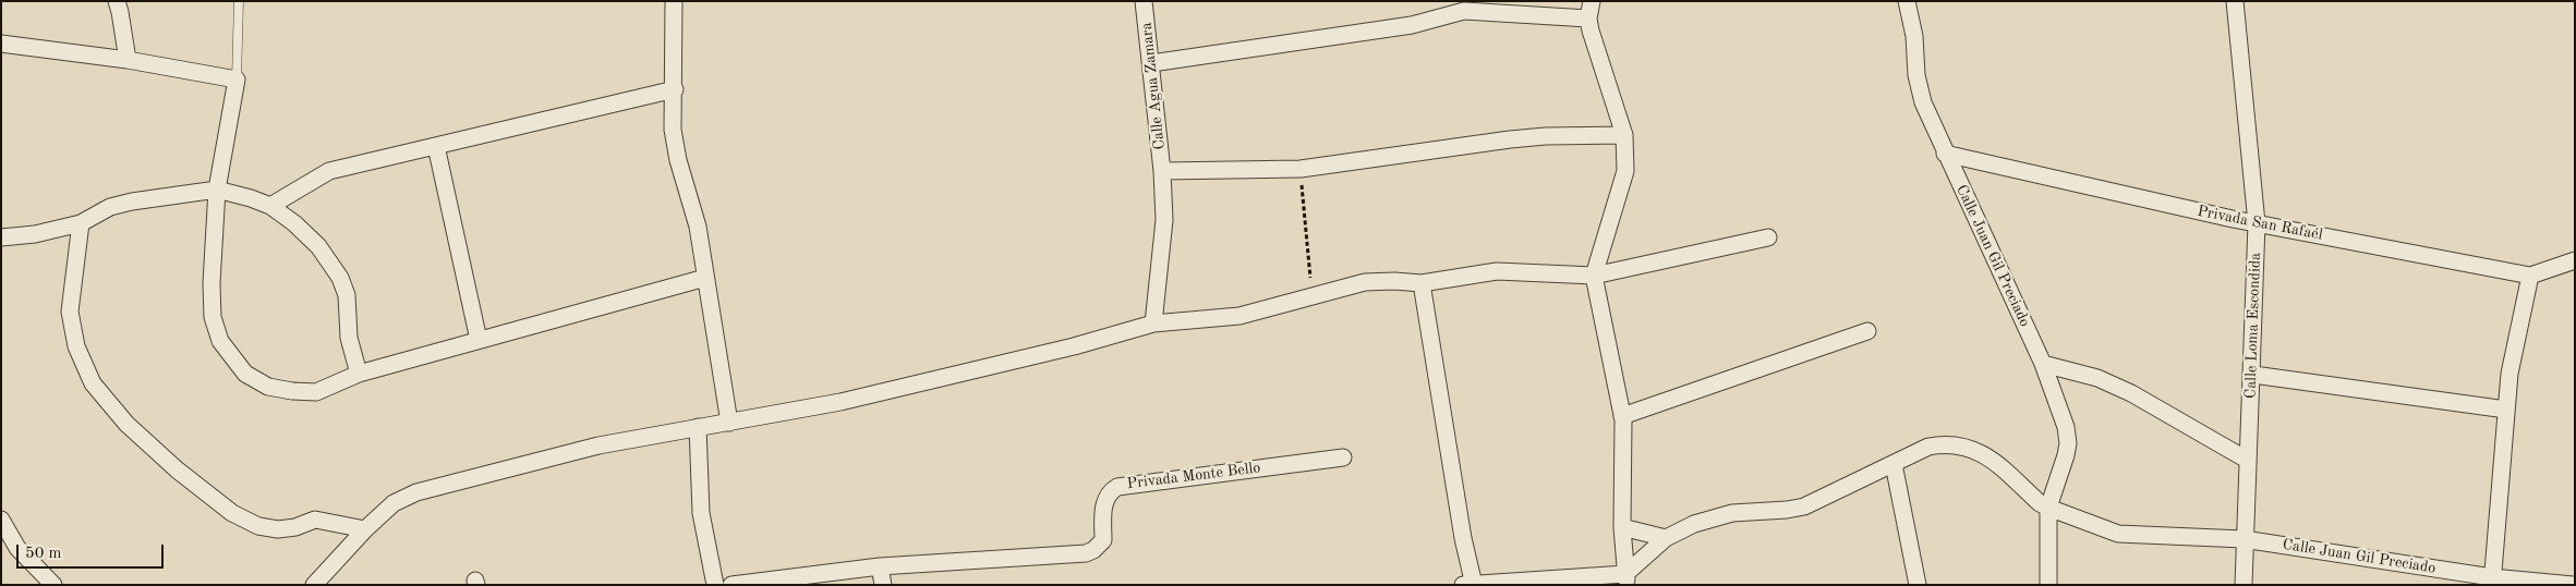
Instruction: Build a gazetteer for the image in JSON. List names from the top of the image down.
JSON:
{
  "streets": {
    "street": [
      "Calle Agua Zamara",
      "Privada San Rafaél",
      "Calle Juan Gil Preciado",
      "Calle Loma Escondida",
      "Privada Monte Bello"
    ]
  },
  "crossings": [
    ["Privada San Rafaél", "Calle Juan Gil Preciado"],
    ["Privada San Rafaél", "Calle Loma Escondida"],
    ["Calle Juan Gil Preciado", "Calle Loma Escondida"]
  ],
  "scale_bar": "50 m"
}
